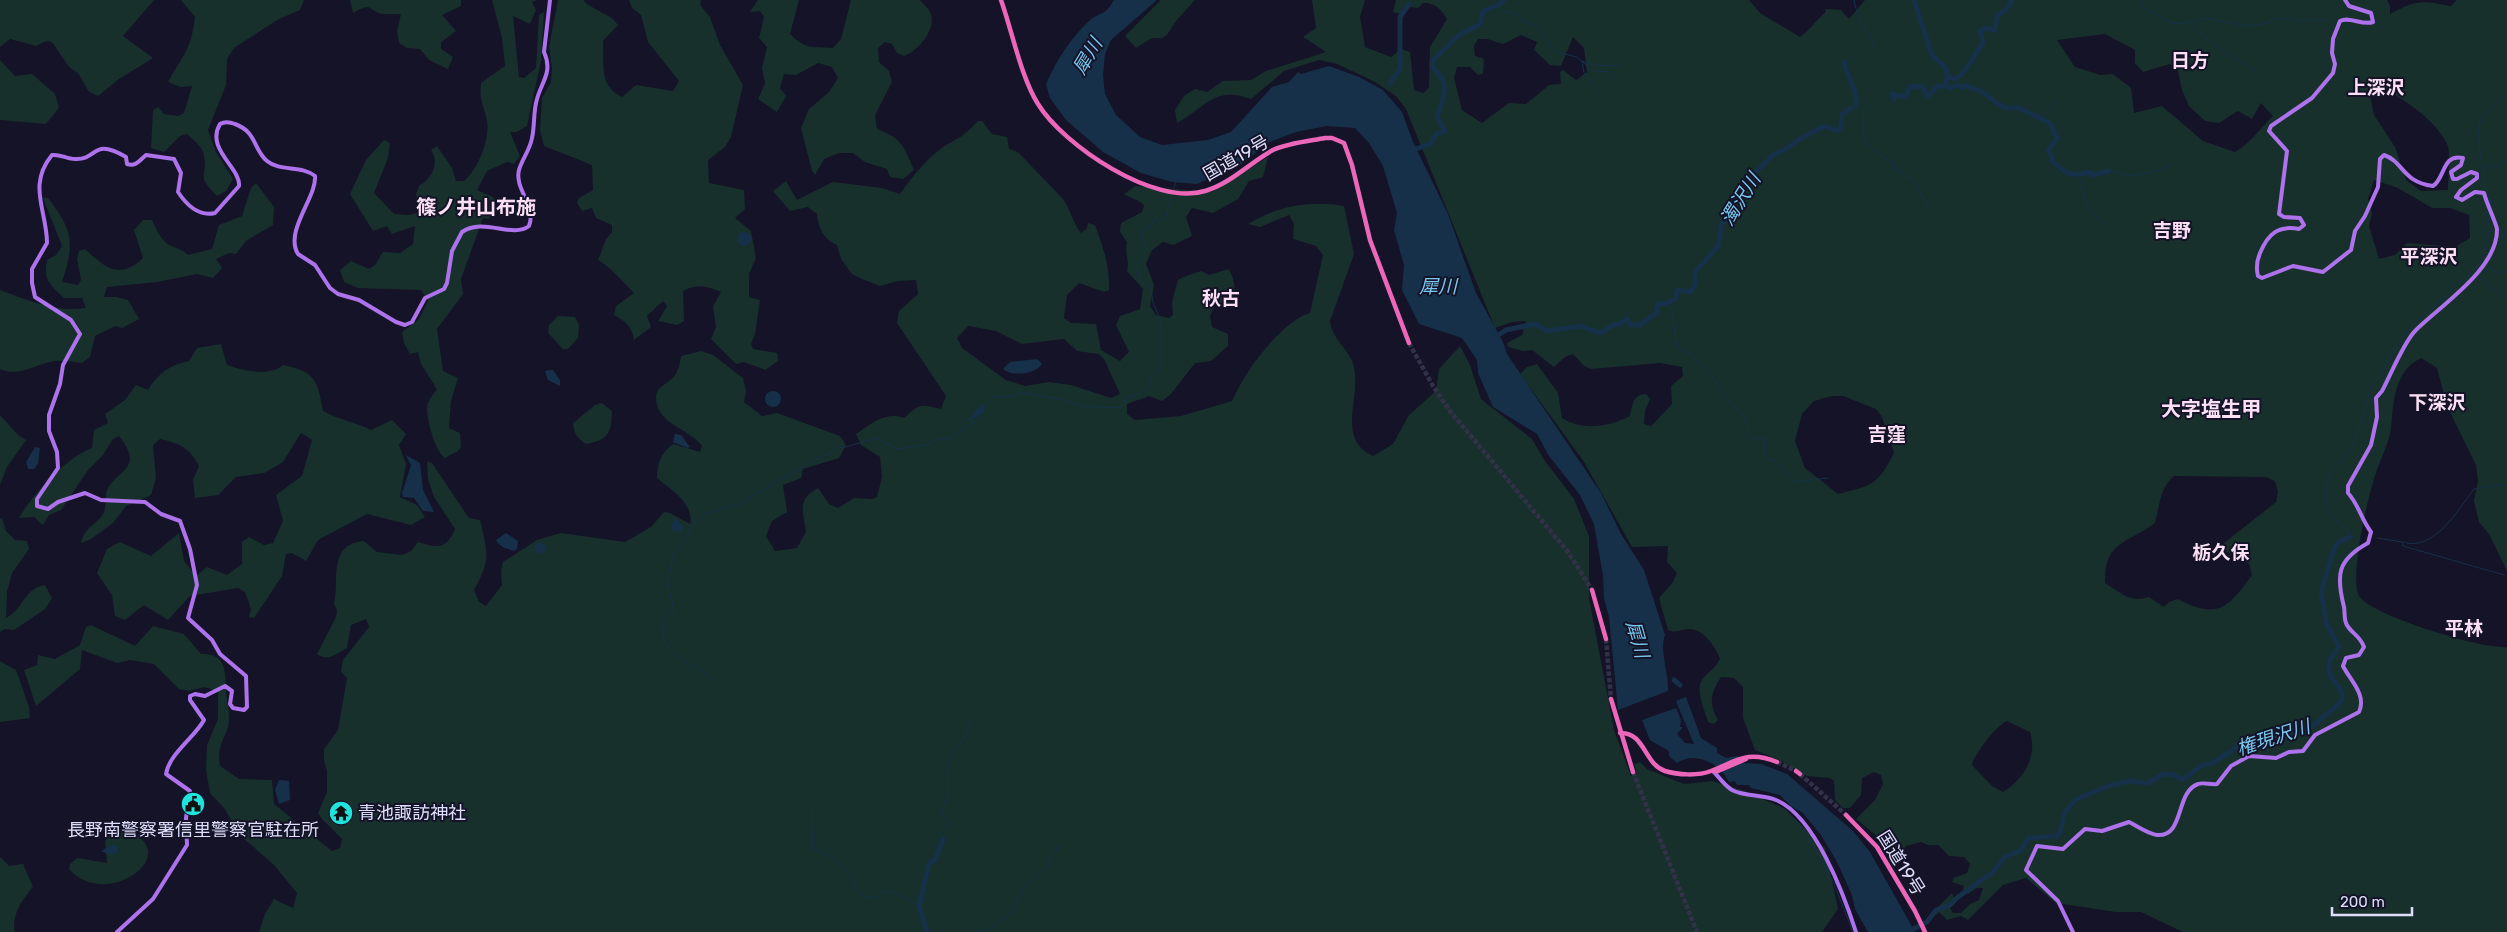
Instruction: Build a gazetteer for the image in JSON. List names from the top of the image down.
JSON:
{
  "streets": {
    "highway": ["国道19号"]
  },
  "districts": [
    "日方",
    "上深沢",
    "篠ノ井山布施",
    "吉野",
    "平深沢",
    "秋古",
    "下深沢",
    "大字塩生甲",
    "吉窪",
    "栃久保",
    "平林"
  ],
  "water": ["犀川", "濁沢川", "権現沢川"],
  "places": {
    "public building": ["長野南警察署信里警察官駐在所"],
    "temple": ["青池諏訪神社"]
  },
  "scale_bar": "200 m"
}
